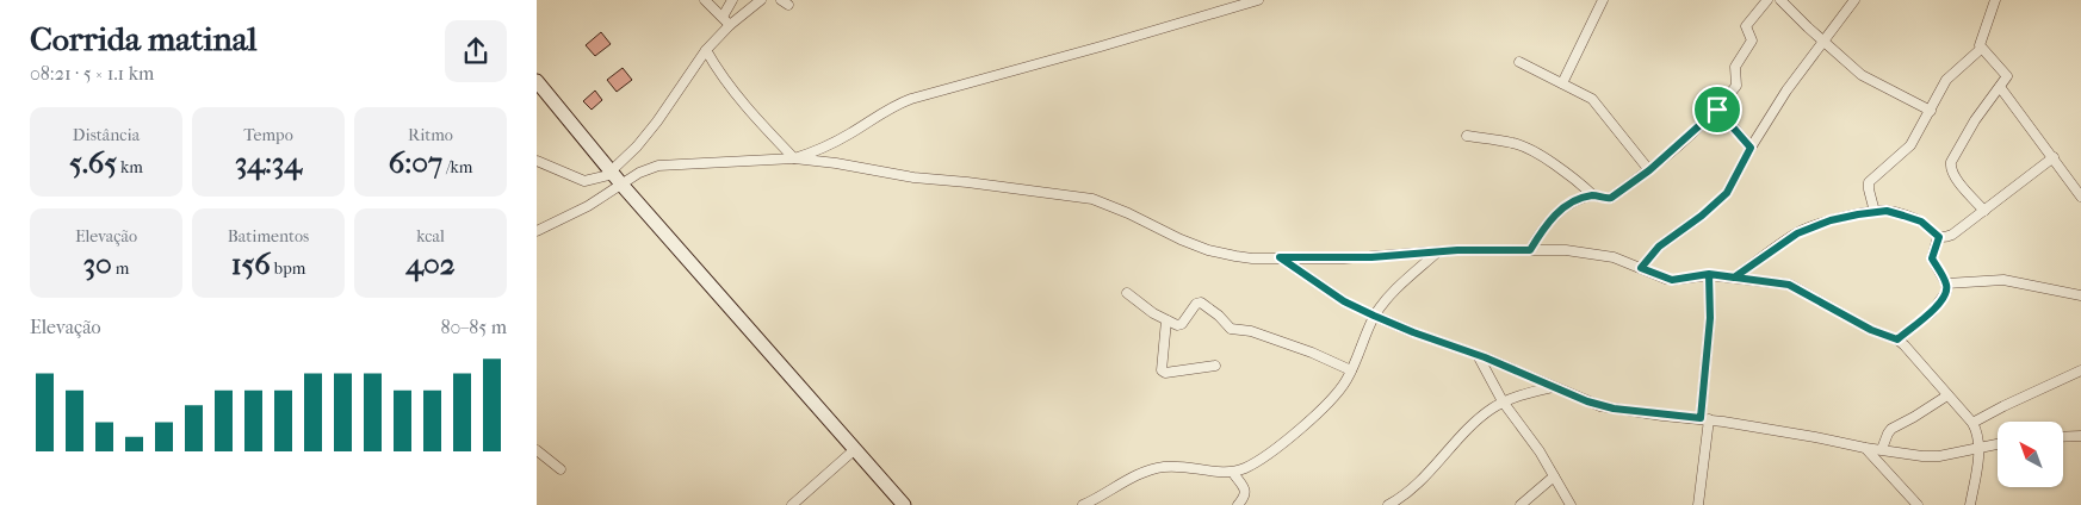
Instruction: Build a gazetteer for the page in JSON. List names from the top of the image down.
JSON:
{
  "north": "top left",
  "page": {
    "heading": ["Corrida matinal", "08:21 · 5 × 1.1 km"],
    "stats": [
      ["Distância", "5.65 km"],
      ["Tempo", "34:34"],
      ["Ritmo", "6:07 /km"],
      ["Elevação", "30 m"],
      ["Batimentos", "156 bpm"],
      ["kcal", "402"]
    ],
    "chart": ["Elevação", "80–85 m"]
  }
}
